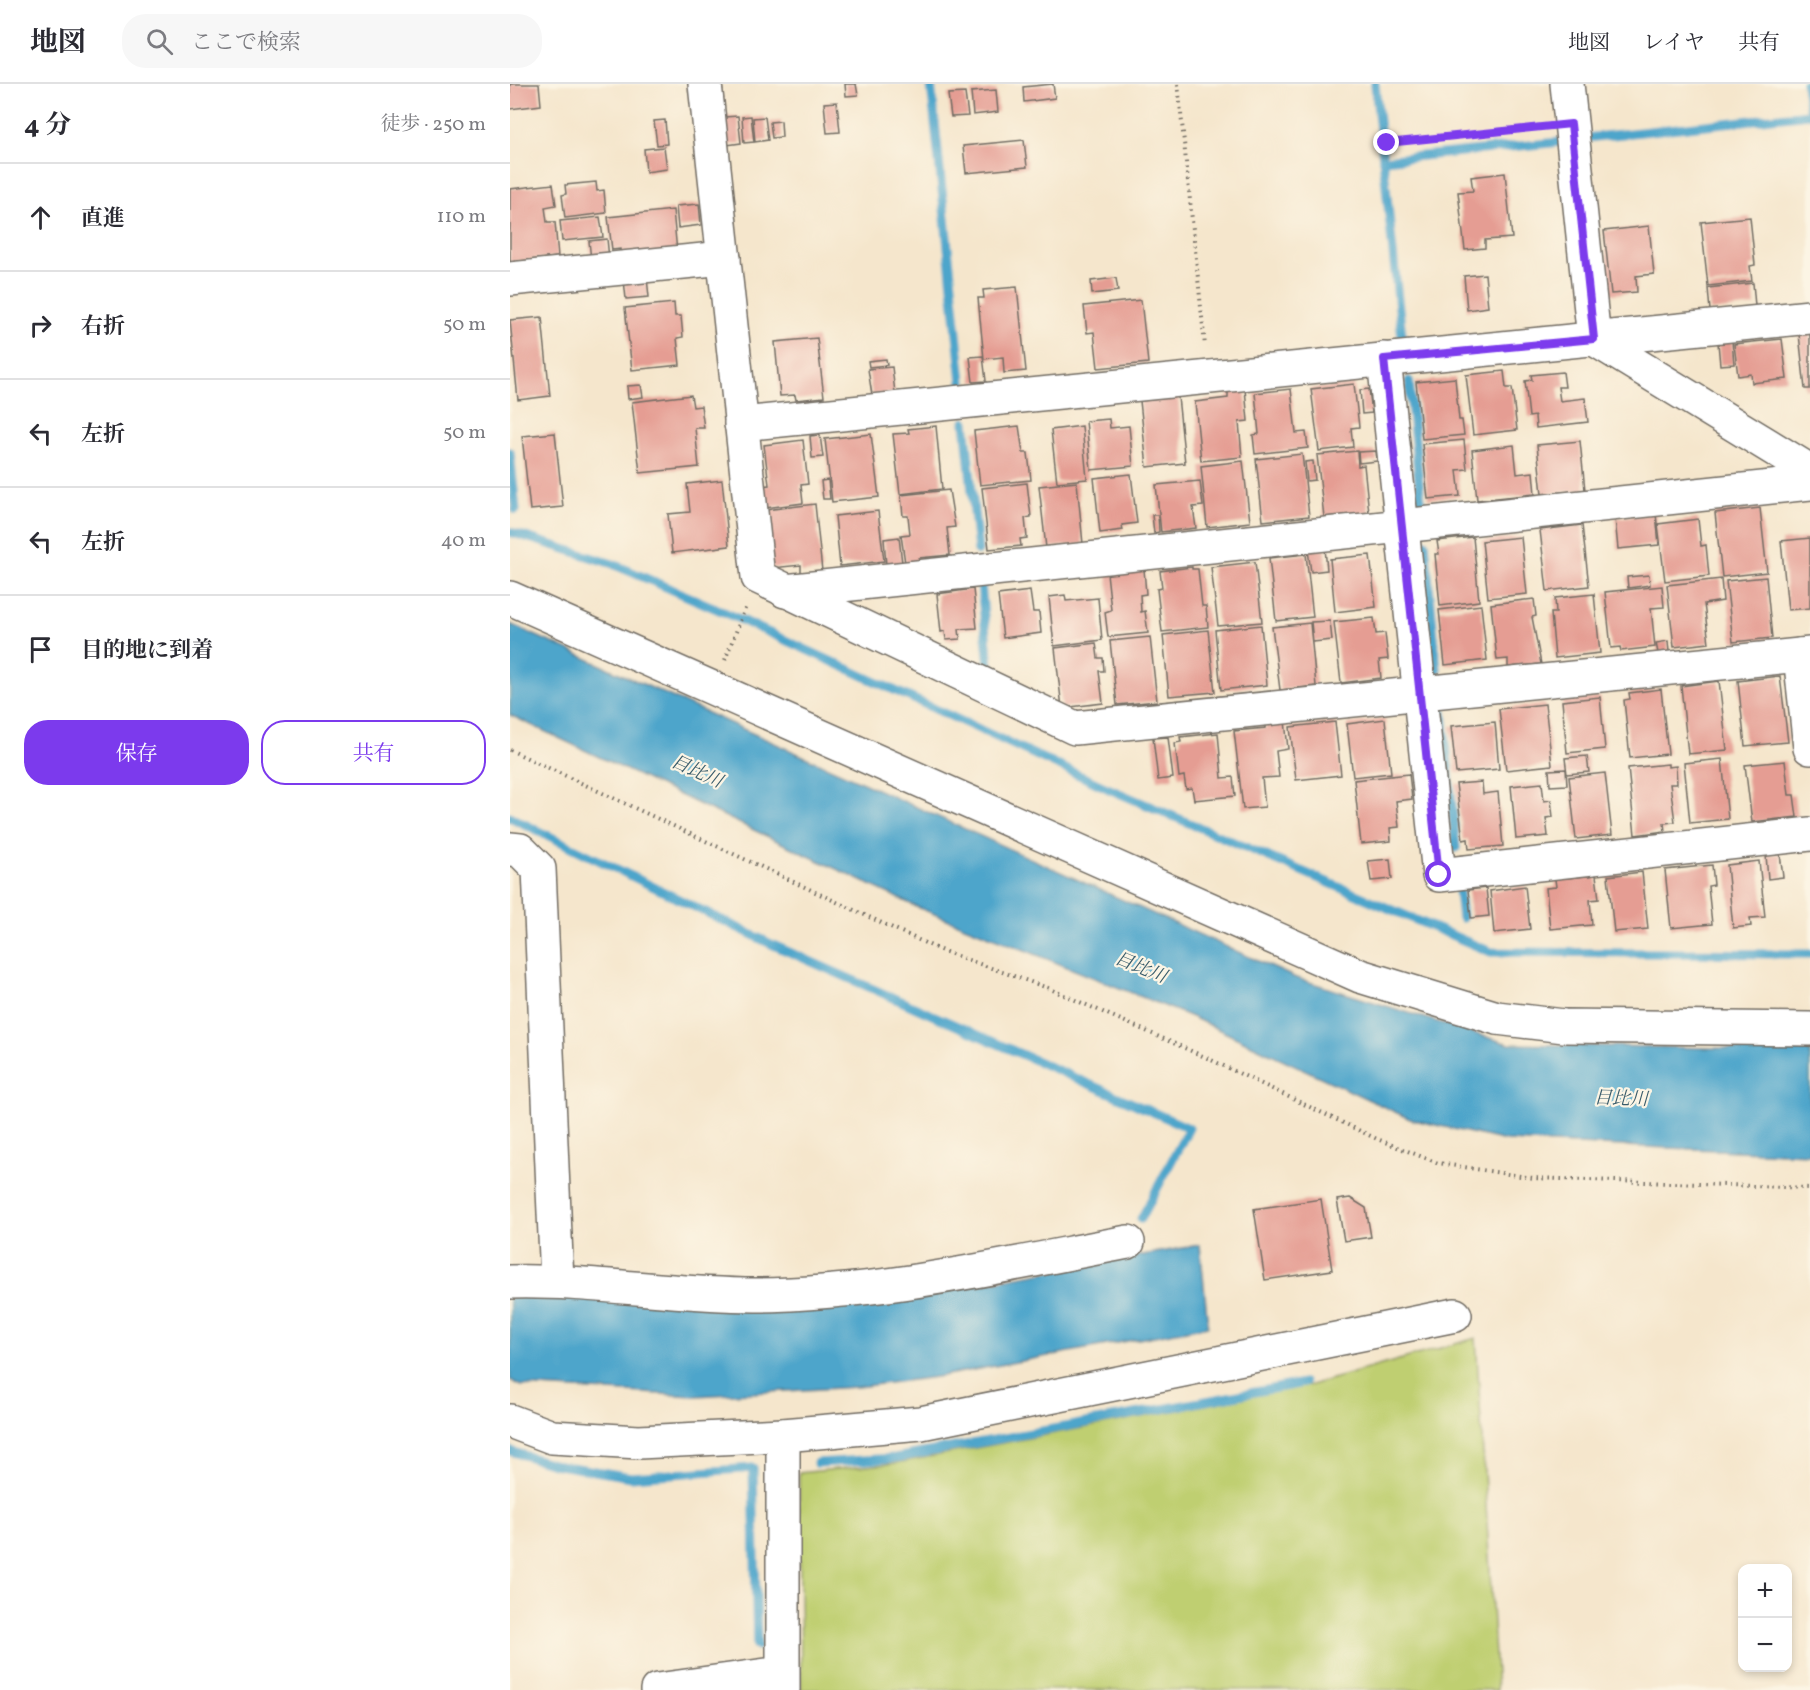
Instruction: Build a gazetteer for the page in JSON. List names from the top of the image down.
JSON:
{
  "water": ["目比川"],
  "page": {
    "header": "地図",
    "search": "ここで検索",
    "nav": ["地図", "レイヤ", "共有"],
    "heading": ["4 分", "徒歩 · 250 m"],
    "list": [
      ["直進", "110 m"],
      ["右折", "50 m"],
      ["左折", "50 m"],
      ["左折", "40 m"],
      "目的地に到着"
    ],
    "buttons": ["保存", "共有"],
    "map_buttons": ["+", "−"]
  }
}
